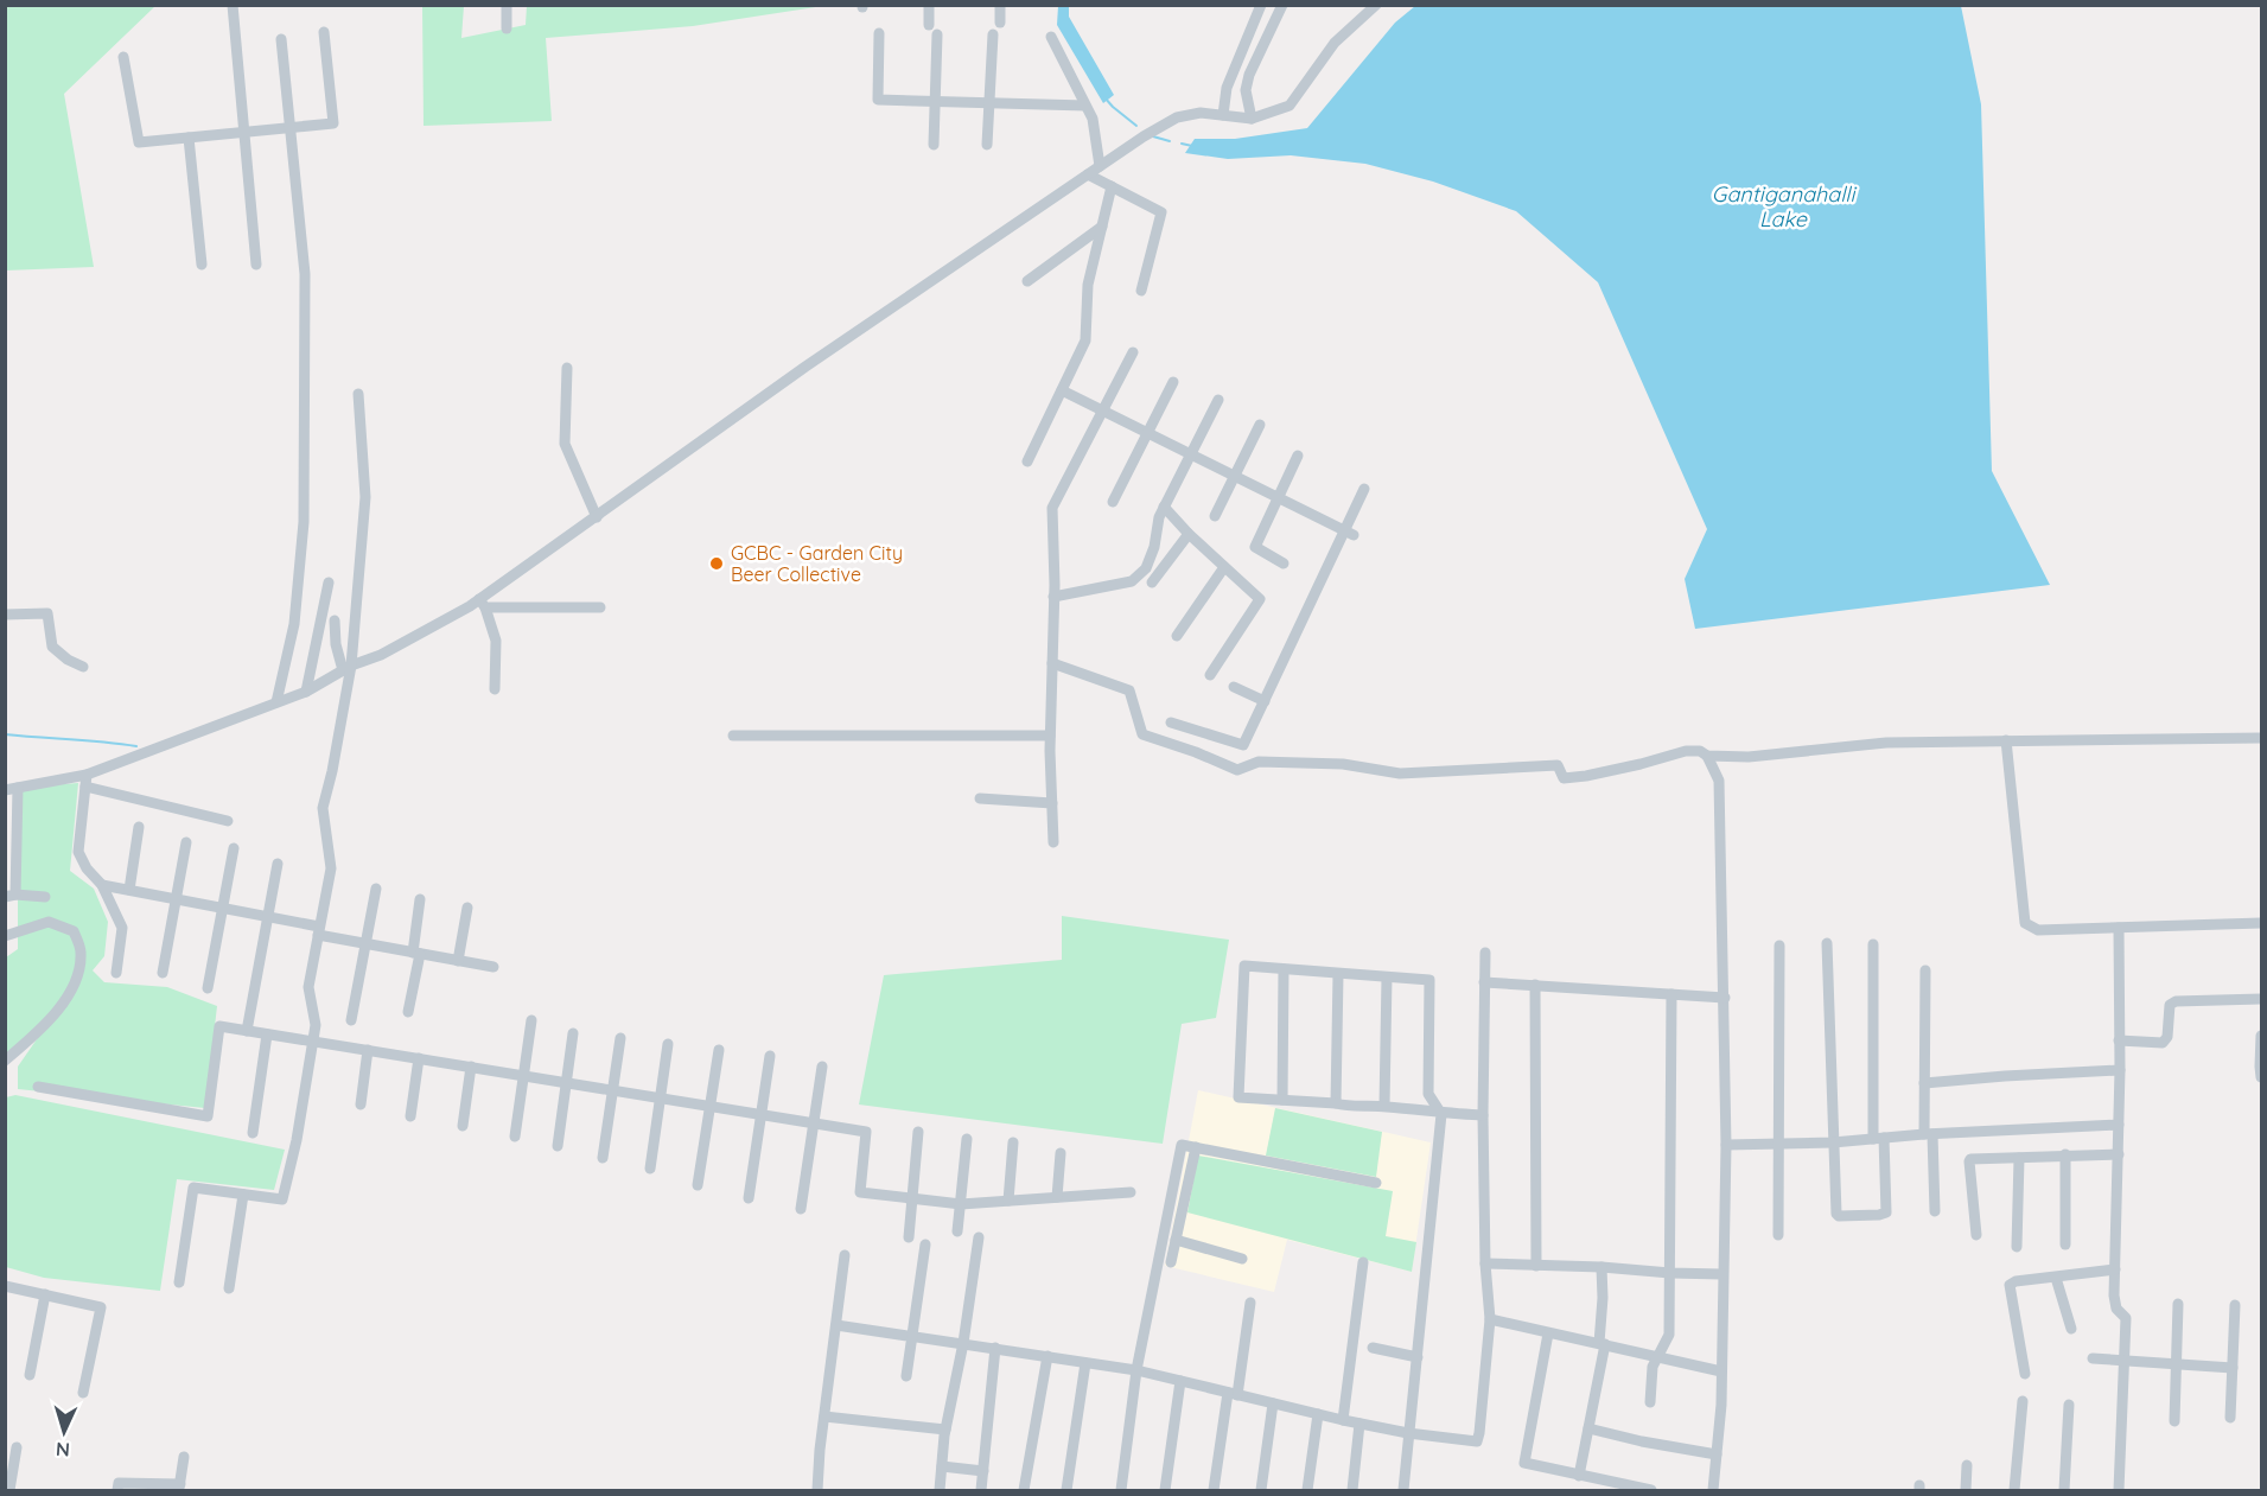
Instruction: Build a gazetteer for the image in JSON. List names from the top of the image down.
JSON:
{
  "water": ["Gantiganahalli Lake"],
  "places": ["GCBC - Garden City Beer Collective"],
  "north": "bottom"
}
